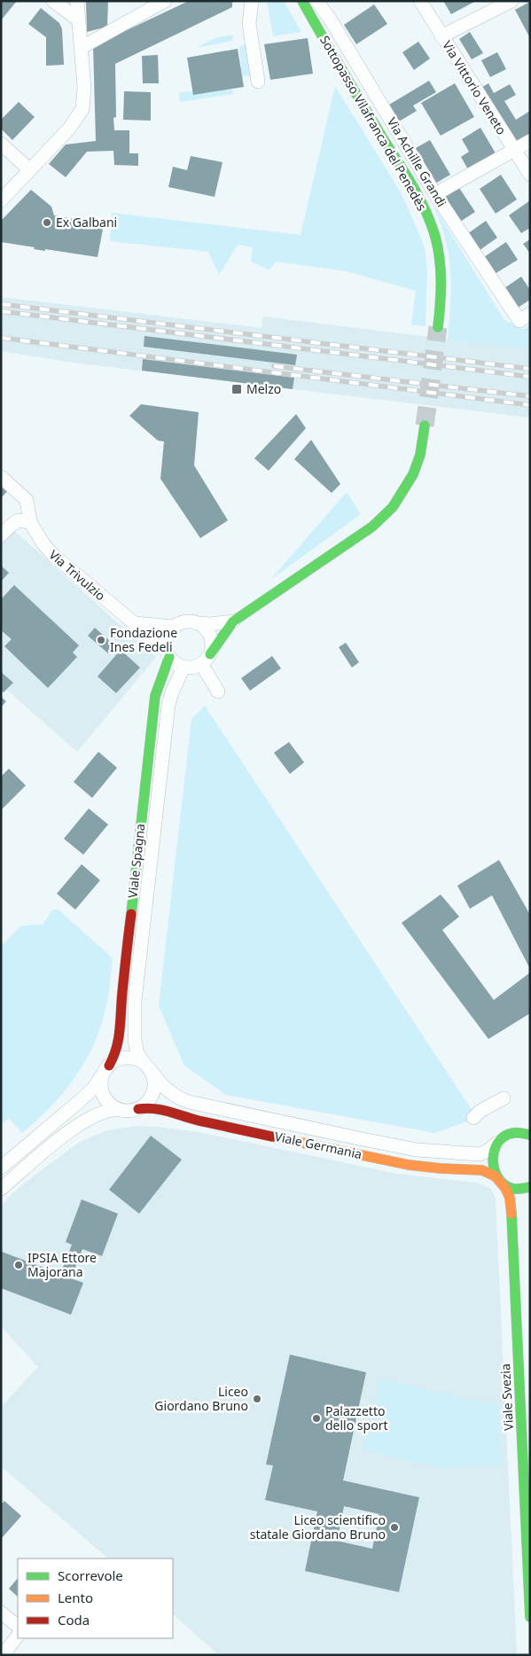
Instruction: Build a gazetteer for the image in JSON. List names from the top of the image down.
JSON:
{
  "streets": {
    "street": [
      "Via Vittorio Veneto",
      "Sottopasso Vilafranca del Penedès",
      "Via Achille Grandi",
      "Via Trivulzio",
      "Viale Spagna",
      "Viale Germania",
      "Viale Svezia"
    ]
  },
  "crossings": [
    ["Via Trivulzio", "Viale Spagna"],
    ["Viale Spagna", "Viale Germania"],
    ["Viale Germania", "Viale Svezia"]
  ],
  "places": {
    "other": [
      "Ex Galbani",
      "Fondazione Ines Fedeli",
      "IPSIA Ettore Majorana",
      "Liceo Giordano Bruno",
      "Palazzetto dello sport",
      "Liceo scientifico statale Giordano Bruno"
    ],
    "transit": ["Melzo"]
  },
  "legend": ["Scorrevole", "Lento", "Coda"]
}
